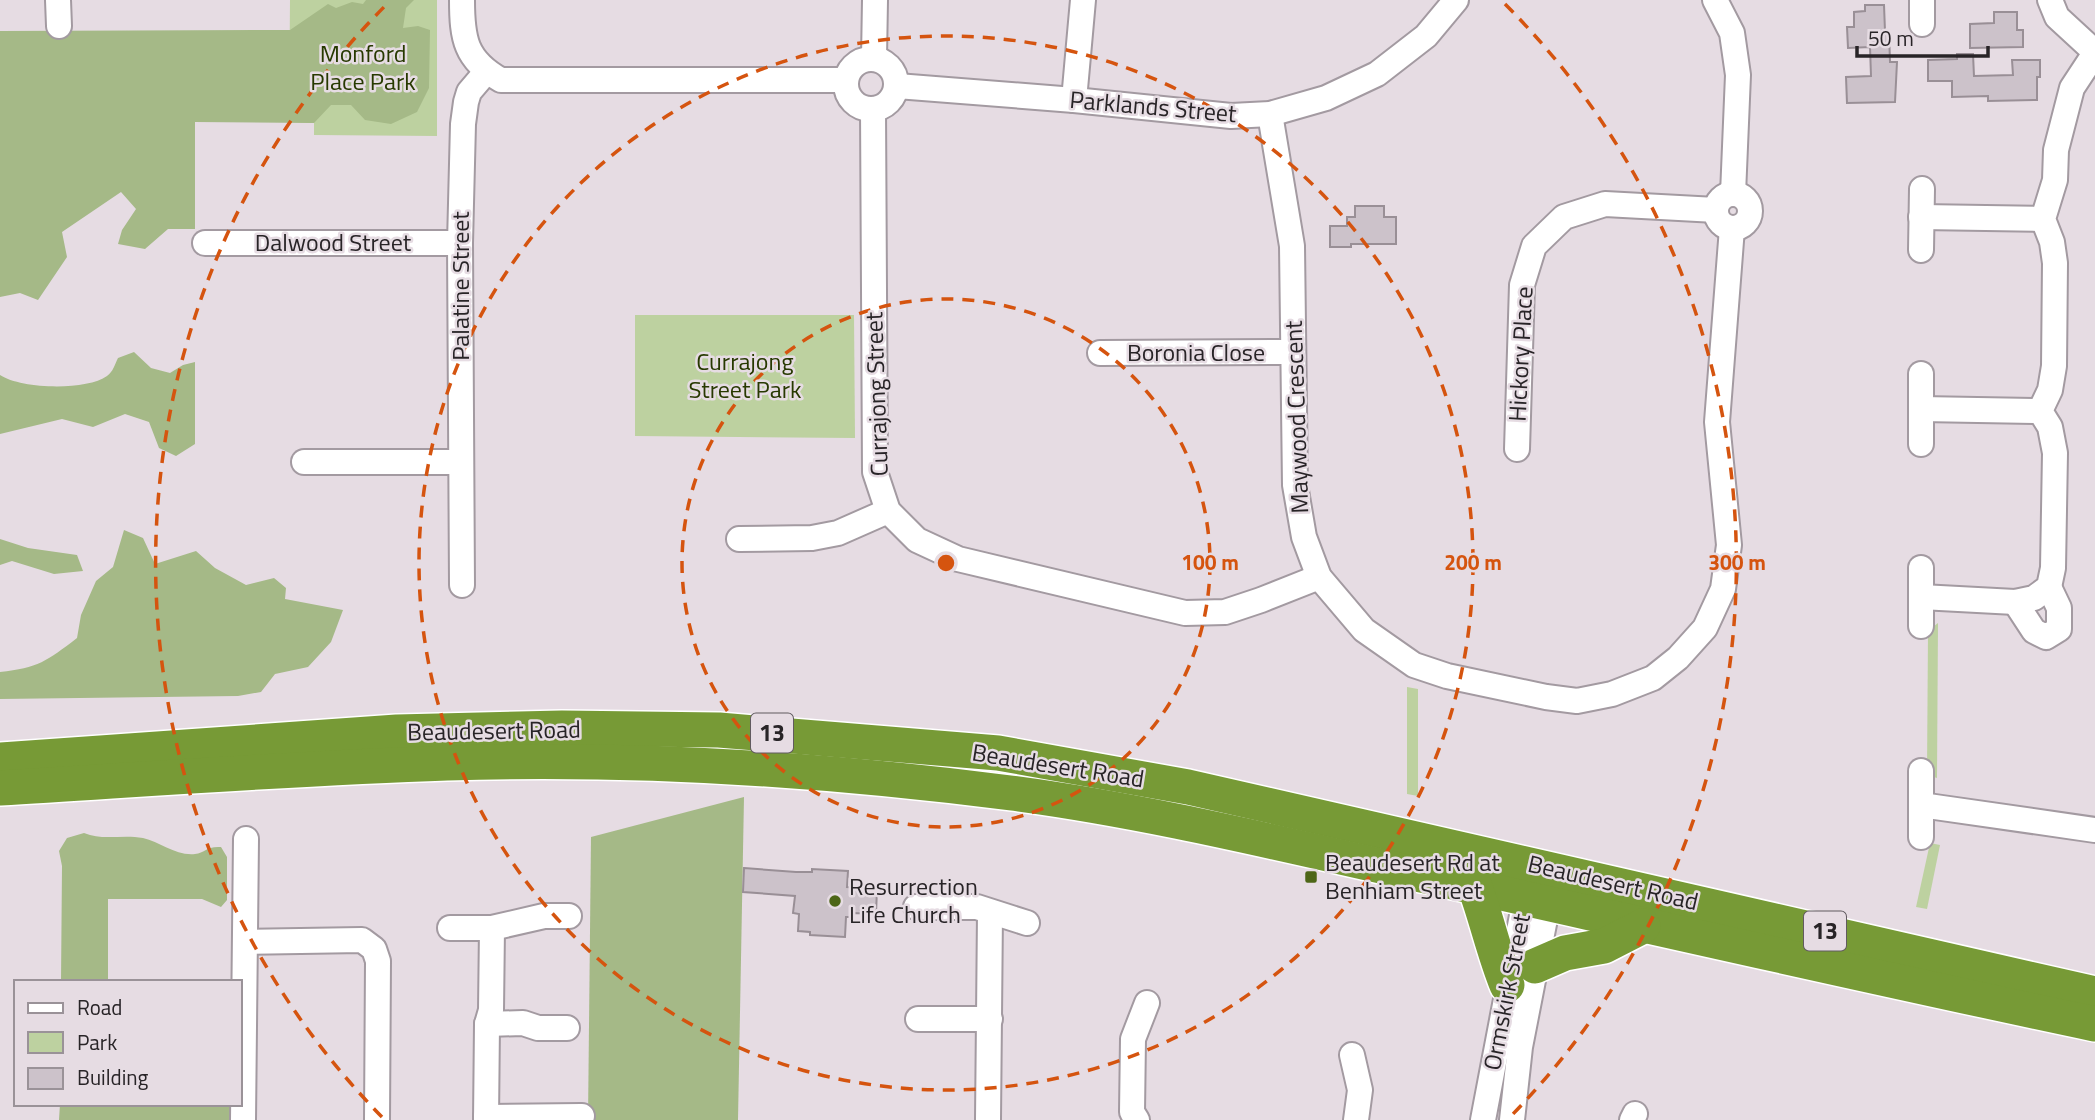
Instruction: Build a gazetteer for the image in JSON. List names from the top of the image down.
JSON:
{
  "streets": {
    "highway": ["Beaudesert Road", "13"],
    "street": [
      "Parklands Street",
      "Dalwood Street",
      "Palatine Street",
      "Boronia Close",
      "Hickory Place",
      "Currajong Street",
      "Maywood Crescent",
      "Ormskirk Street"
    ]
  },
  "crossings": [
    ["Parklands Street", "Currajong Street"],
    ["Parklands Street", "Maywood Crescent"],
    ["Dalwood Street", "Palatine Street"],
    ["Boronia Close", "Maywood Crescent"],
    ["Hickory Place", "Maywood Crescent"],
    ["Currajong Street", "Maywood Crescent"],
    ["Beaudesert Road", "Ormskirk Street"]
  ],
  "parks": ["Monford Place Park", "Currajong Street Park"],
  "places": {
    "transit": ["Beaudesert Rd at Benhiam Street"],
    "other": ["Resurrection Life Church"]
  },
  "legend": ["Road", "Park", "Building"],
  "scale_bar": "50 m",
  "rings": ["100 m", "200 m", "300 m"]
}
